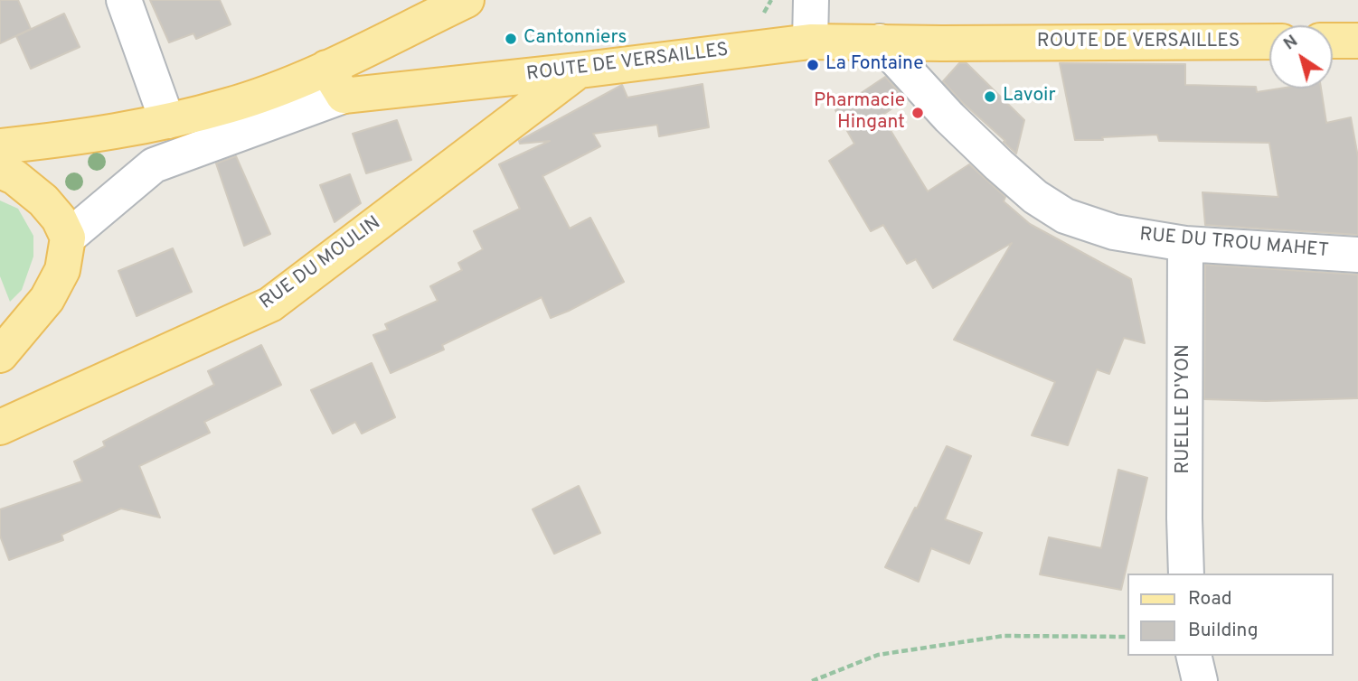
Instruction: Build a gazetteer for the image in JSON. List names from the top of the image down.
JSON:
{
  "streets": {
    "main road": ["ROUTE DE VERSAILLES", "RUE DU MOULIN"],
    "street": ["RUE DU TROU MAHET", "RUELLE D'YON"]
  },
  "crossings": [
    ["ROUTE DE VERSAILLES", "RUE DU TROU MAHET"],
    ["ROUTE DE VERSAILLES", "RUE DU MOULIN"],
    ["RUE DU TROU MAHET", "RUELLE D'YON"]
  ],
  "places": [
    "Cantonniers",
    "La Fontaine",
    "Lavoir",
    "Pharmacie Hingant"
  ],
  "legend": ["Road", "Building"],
  "north": "top left"
}
